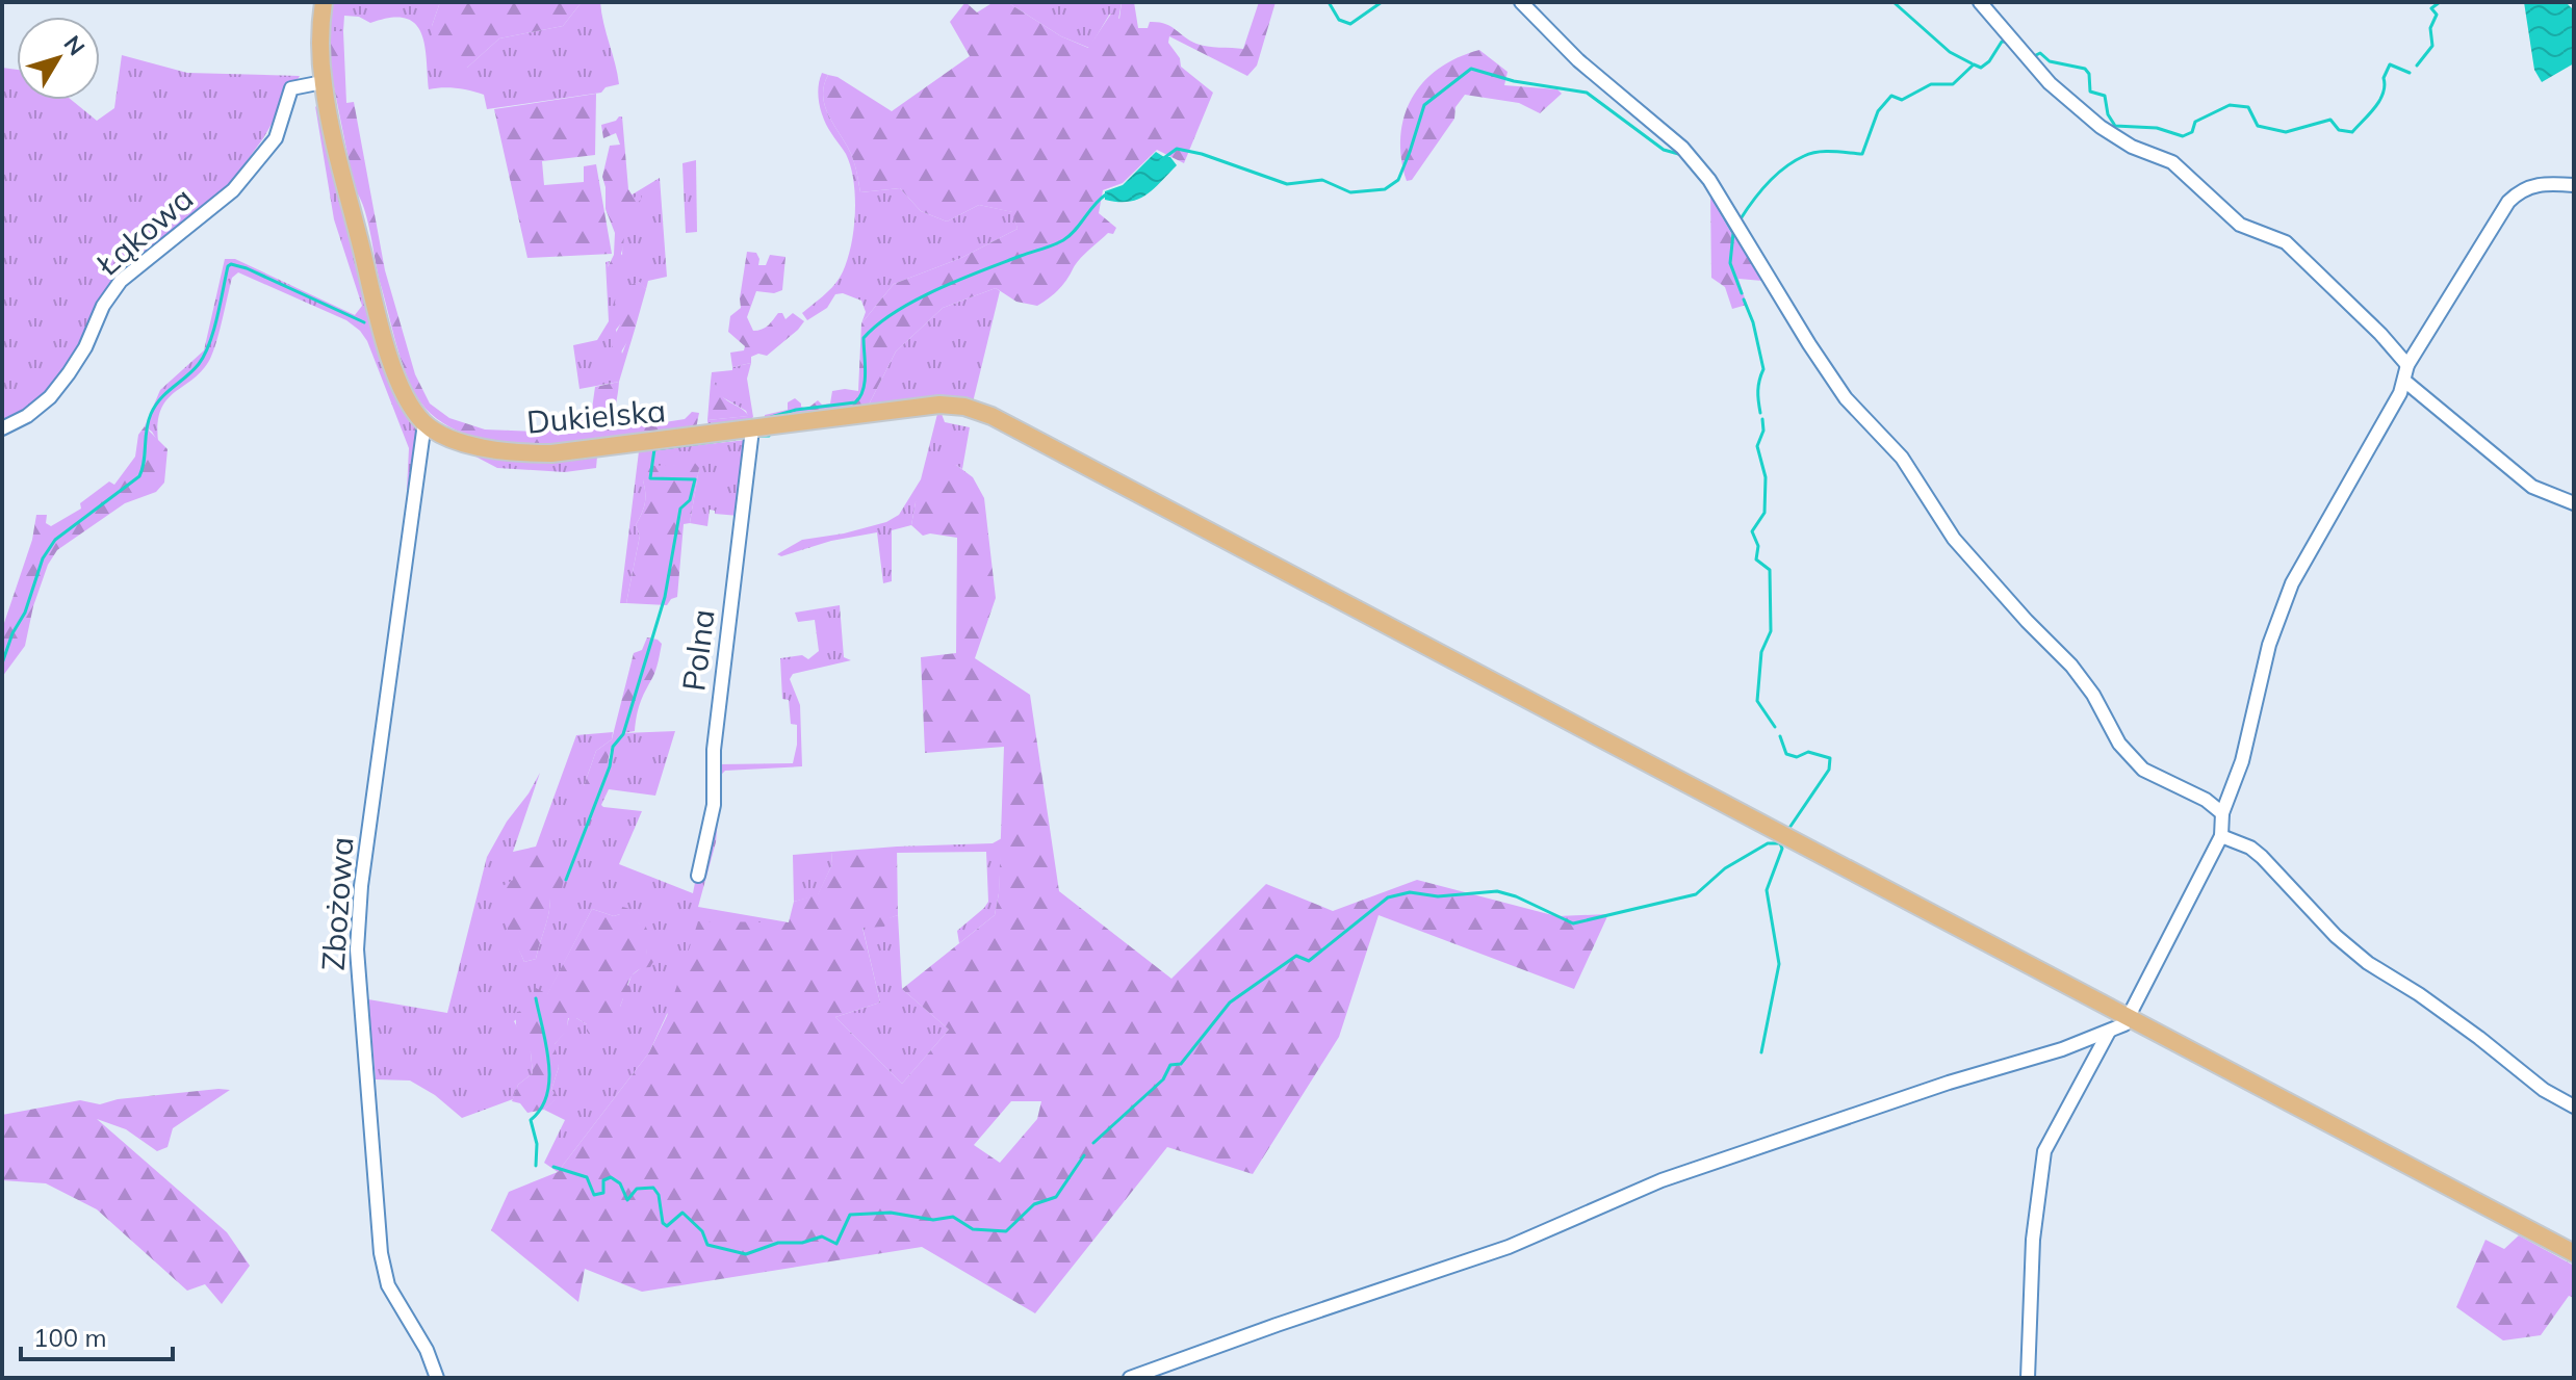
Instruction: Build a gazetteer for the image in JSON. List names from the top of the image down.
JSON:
{
  "streets": {
    "main road": ["Dukielska"],
    "street": ["Łąkowa", "Polna", "Zbożowa"]
  },
  "crossings": [
    ["Dukielska", "Polna"],
    ["Dukielska", "Zbożowa"]
  ],
  "scale_bar": "100 m",
  "north": "top right"
}
